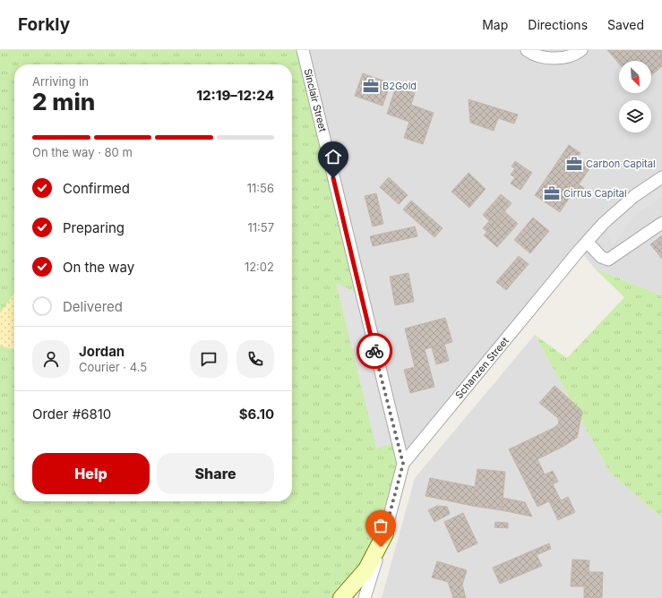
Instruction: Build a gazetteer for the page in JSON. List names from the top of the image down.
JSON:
{
  "streets": {
    "street": ["Sinclair Street", "Schanzen Street"]
  },
  "crossings": [
    ["Sinclair Street", "Schanzen Street"]
  ],
  "places": {
    "office": ["B2Gold", "Carbon Capital", "Cirrus Capital"]
  },
  "north": "bottom right",
  "page": {
    "header": "Forkly",
    "nav": ["Map", "Directions", "Saved"],
    "heading": ["2 min", "Arriving in", "12:19–12:24"],
    "panel": [
      "Jordan",
      "Courier · 4.5",
      "Order #6810",
      "$6.10"
    ],
    "bar": "On the way · 80 m",
    "list": [
      ["Confirmed", "11:56"],
      ["Preparing", "11:57"],
      ["On the way", "12:02"],
      "Delivered"
    ],
    "buttons": ["Help", "Share"]
  }
}
